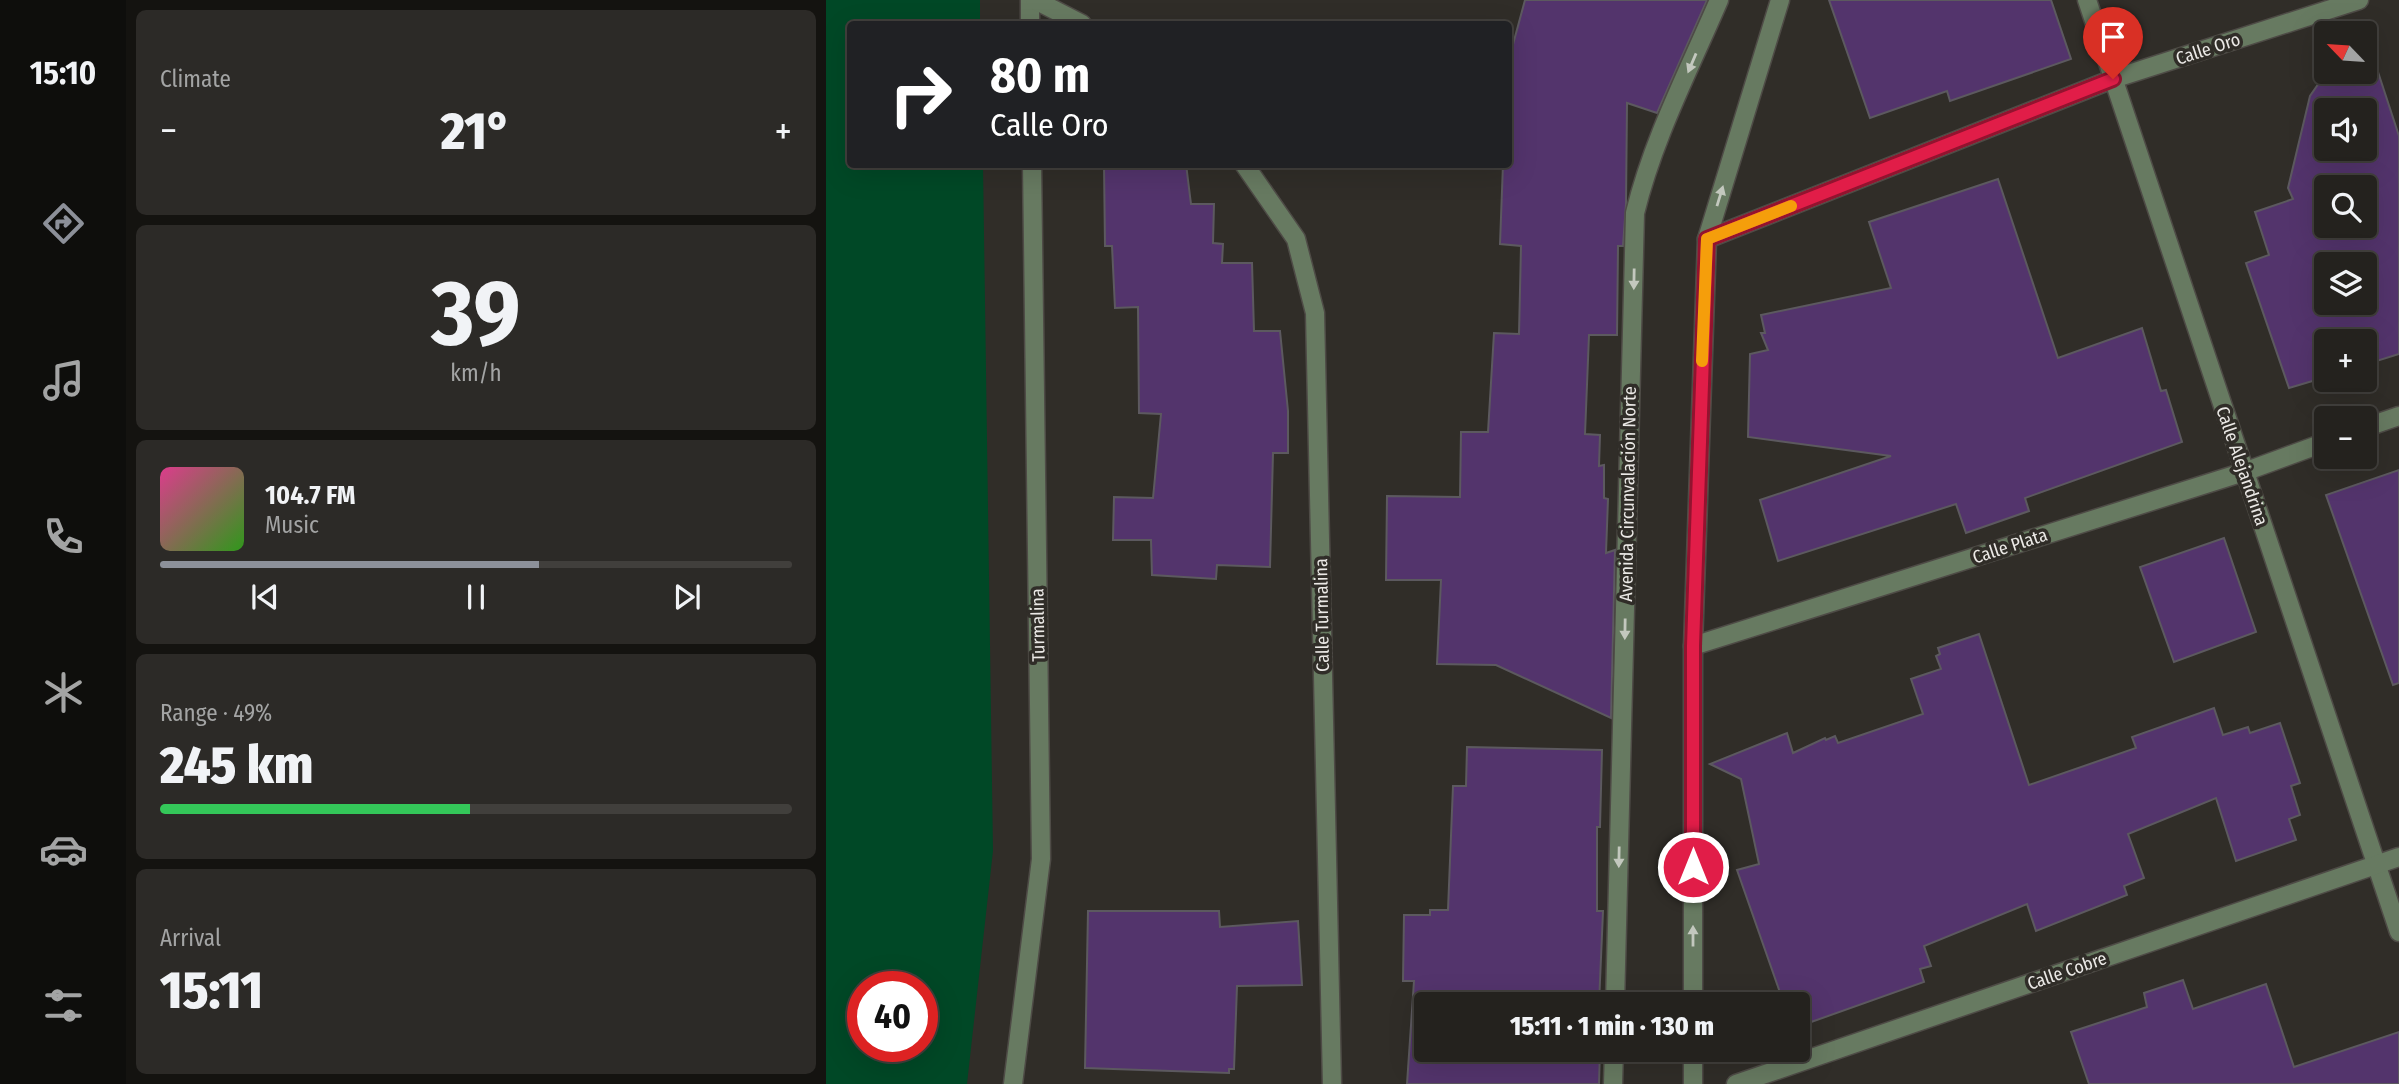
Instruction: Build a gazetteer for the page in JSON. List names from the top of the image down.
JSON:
{
  "streets": {
    "street": [
      "Calle Oro",
      "Calle Alejandrina",
      "Avenida Circunvalación Norte",
      "Calle Plata",
      "Calle Turmalina",
      "Turmalina",
      "Calle Cobre"
    ]
  },
  "crossings": [
    ["Calle Oro", "Calle Alejandrina"],
    ["Calle Alejandrina", "Calle Plata"],
    ["Calle Alejandrina", "Calle Cobre"]
  ],
  "north": "top left",
  "page": {
    "tabs": "15:10",
    "tile": [
      "Climate",
      ["39", "km/h"],
      ["Range · 49%", "245 km"],
      ["Arrival", "15:11"]
    ],
    "map_buttons": ["+", "−"],
    "turn": ["80 m", "Calle Oro"],
    "heat": ["−", "21°", "+"],
    "song": ["104.7 FM", "Music"],
    "limit": "40",
    "trip": "15:11 · 1 min · 130 m"
  }
}
